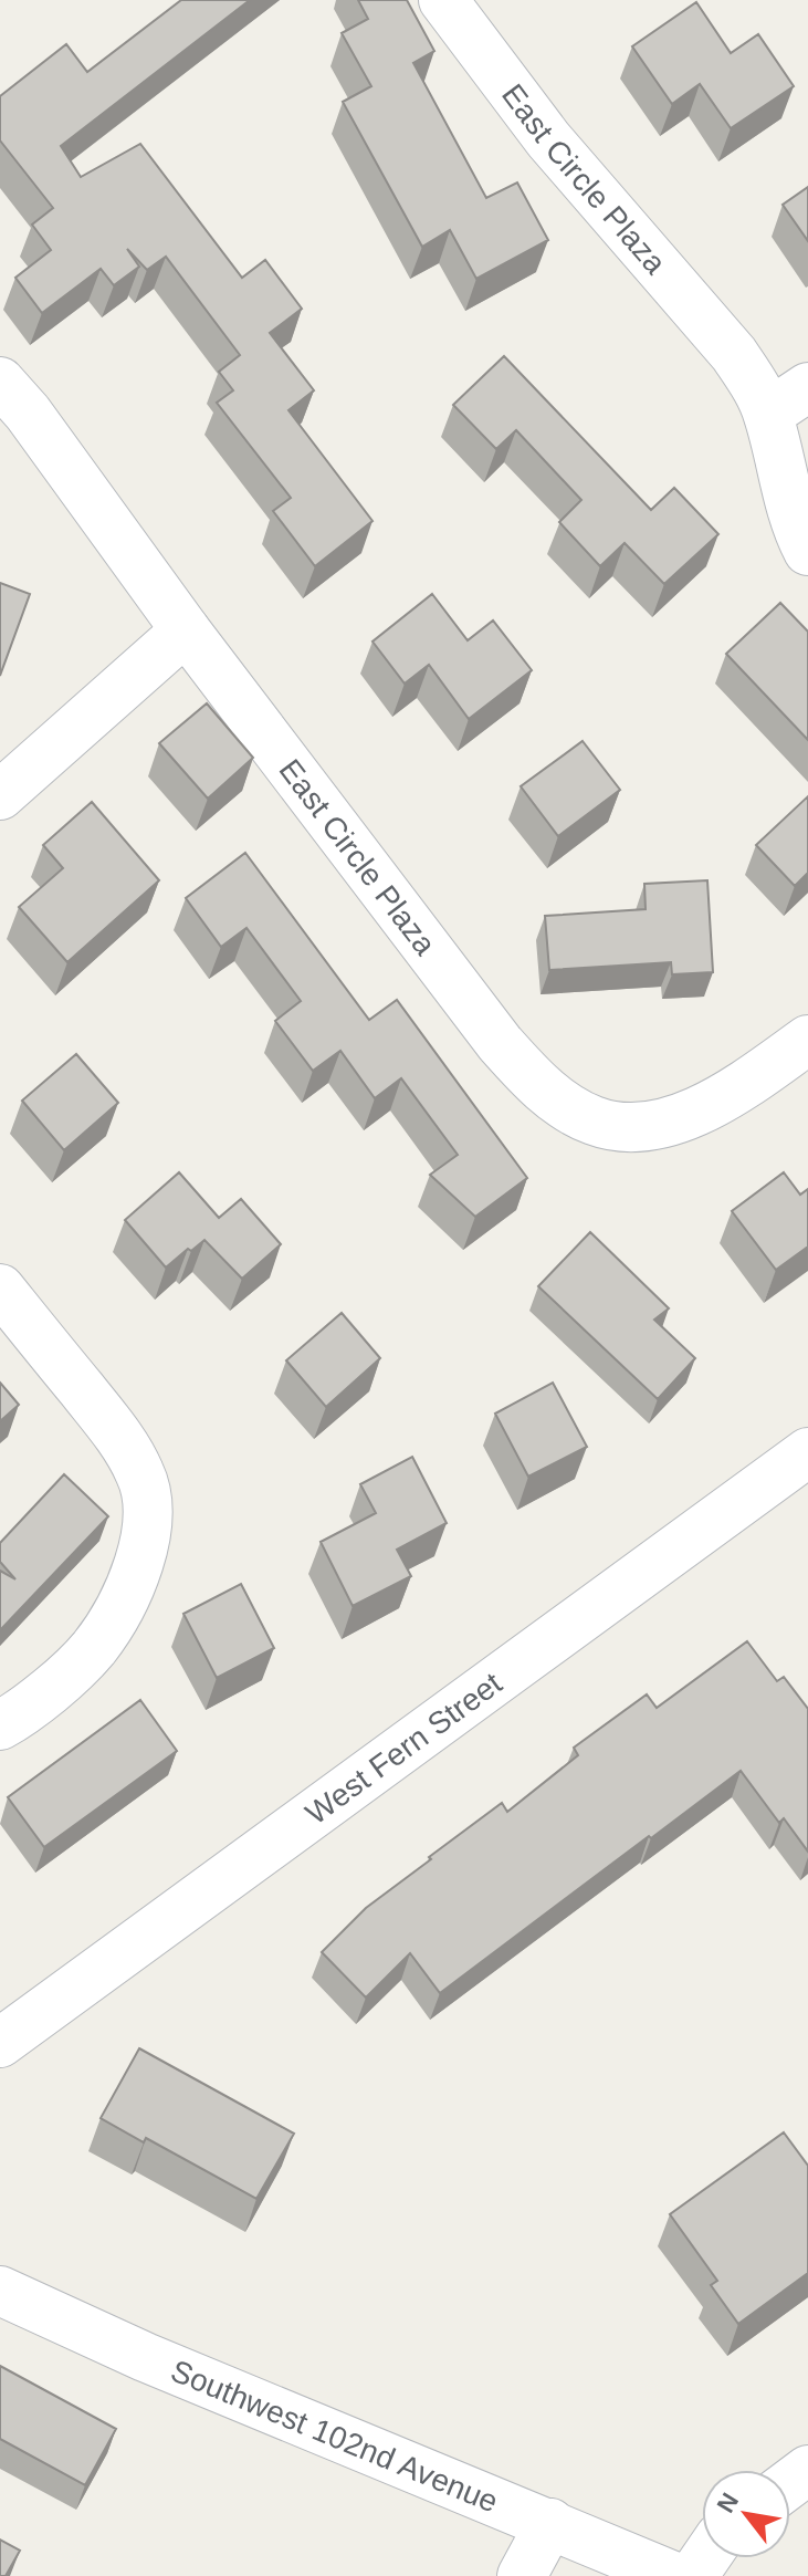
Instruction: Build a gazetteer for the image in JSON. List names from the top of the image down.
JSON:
{
  "streets": {
    "street": ["East Circle Plaza", "West Fern Street", "Southwest 102nd Avenue"]
  },
  "north": "top left"
}
